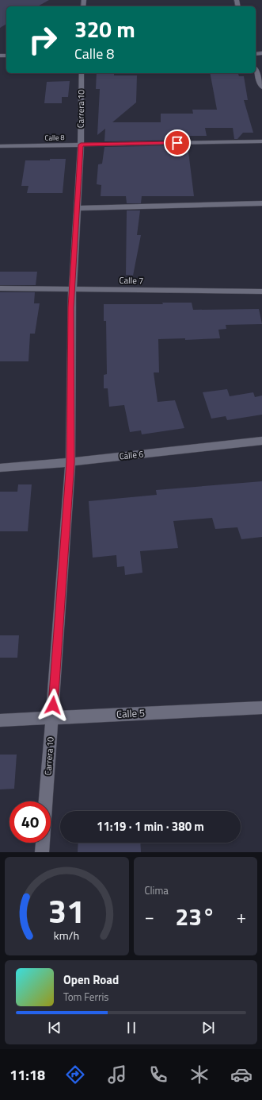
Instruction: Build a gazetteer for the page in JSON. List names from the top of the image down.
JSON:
{
  "streets": {
    "street": [
      "Carrera 10",
      "Calle 8",
      "Calle 7",
      "Calle 6",
      "Calle 5"
    ]
  },
  "crossings": [
    ["Carrera 10", "Calle 8"],
    ["Carrera 10", "Calle 7"],
    ["Carrera 10", "Calle 6"],
    ["Carrera 10", "Calle 5"]
  ],
  "page": {
    "turn": ["320 m", "Calle 8"],
    "limit": "40",
    "trip": "11:19 · 1 min · 380 m",
    "tile": "Clima",
    "heat": ["−", "23°", "+"],
    "song": ["Open Road", "Tom Ferris"],
    "tabs": "11:18",
    "gauge": ["31", "km/h"]
  }
}
